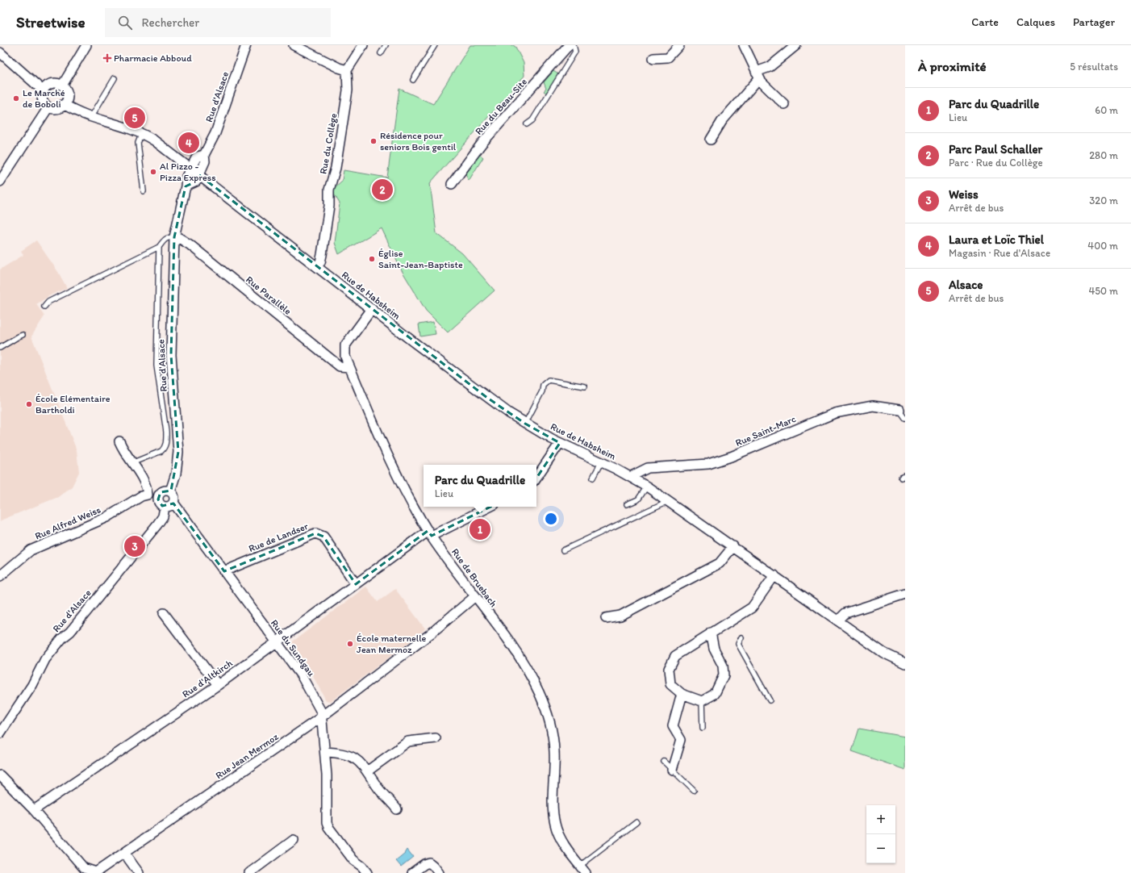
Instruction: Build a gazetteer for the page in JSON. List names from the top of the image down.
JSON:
{
  "streets": {
    "street": [
      "Rue d'Alsace",
      "Rue du Beau-Site",
      "Rue du Collège",
      "Rue Parallèle",
      "Rue de Habsheim",
      "Rue Saint-Marc",
      "Rue Alfred Weiss",
      "Rue de Landser",
      "Rue de Bruebach",
      "Rue du Sundgau",
      "Rue d'Altkirch",
      "Rue Jean Mermoz"
    ]
  },
  "crossings": [
    ["Rue d'Alsace", "Rue Parallèle"],
    ["Rue d'Alsace", "Rue de Habsheim"],
    ["Rue d'Alsace", "Rue du Sundgau"],
    ["Rue du Collège", "Rue de Habsheim"],
    ["Rue Parallèle", "Rue de Bruebach"],
    ["Rue de Habsheim", "Rue Saint-Marc"],
    ["Rue de Habsheim", "Rue de Bruebach"],
    ["Rue de Landser", "Rue du Sundgau"],
    ["Rue de Landser", "Rue d'Altkirch"],
    ["Rue de Bruebach", "Rue d'Altkirch"],
    ["Rue de Bruebach", "Rue Jean Mermoz"],
    ["Rue du Sundgau", "Rue d'Altkirch"],
    ["Rue du Sundgau", "Rue Jean Mermoz"],
    ["Rue d'Altkirch", "Rue Jean Mermoz"]
  ],
  "places": {
    "health": ["Pharmacie Abboud"],
    "other": [
      "Le Marché de Boboli",
      "Résidence pour seniors Bois gentil",
      "Al Pizzo - Pizza Express",
      "Église Saint-Jean-Baptiste",
      "École Elémentaire Bartholdi",
      "École maternelle Jean Mermoz"
    ]
  },
  "page": {
    "header": "Streetwise",
    "search": "Rechercher",
    "nav": ["Carte", "Calques", "Partager"],
    "heading": ["À proximité", "5 résultats"],
    "list": [
      {
        "mark": "1",
        "name": "Parc du Quadrille",
        "note": "Lieu",
        "value": "60 m"
      },
      {
        "mark": "2",
        "name": "Parc Paul Schaller",
        "note": "Parc · Rue du Collège",
        "value": "280 m"
      },
      {
        "mark": "3",
        "name": "Weiss",
        "note": "Arrêt de bus",
        "value": "320 m"
      },
      {
        "mark": "4",
        "name": "Laura et Loïc Thiel",
        "note": "Magasin · Rue d'Alsace",
        "value": "400 m"
      },
      {
        "mark": "5",
        "name": "Alsace",
        "note": "Arrêt de bus",
        "value": "450 m"
      }
    ],
    "pins": [
      "5",
      "4",
      "2",
      "1",
      "3"
    ],
    "popup": ["Parc du Quadrille", "Lieu"],
    "map_buttons": ["+", "−"]
  }
}
